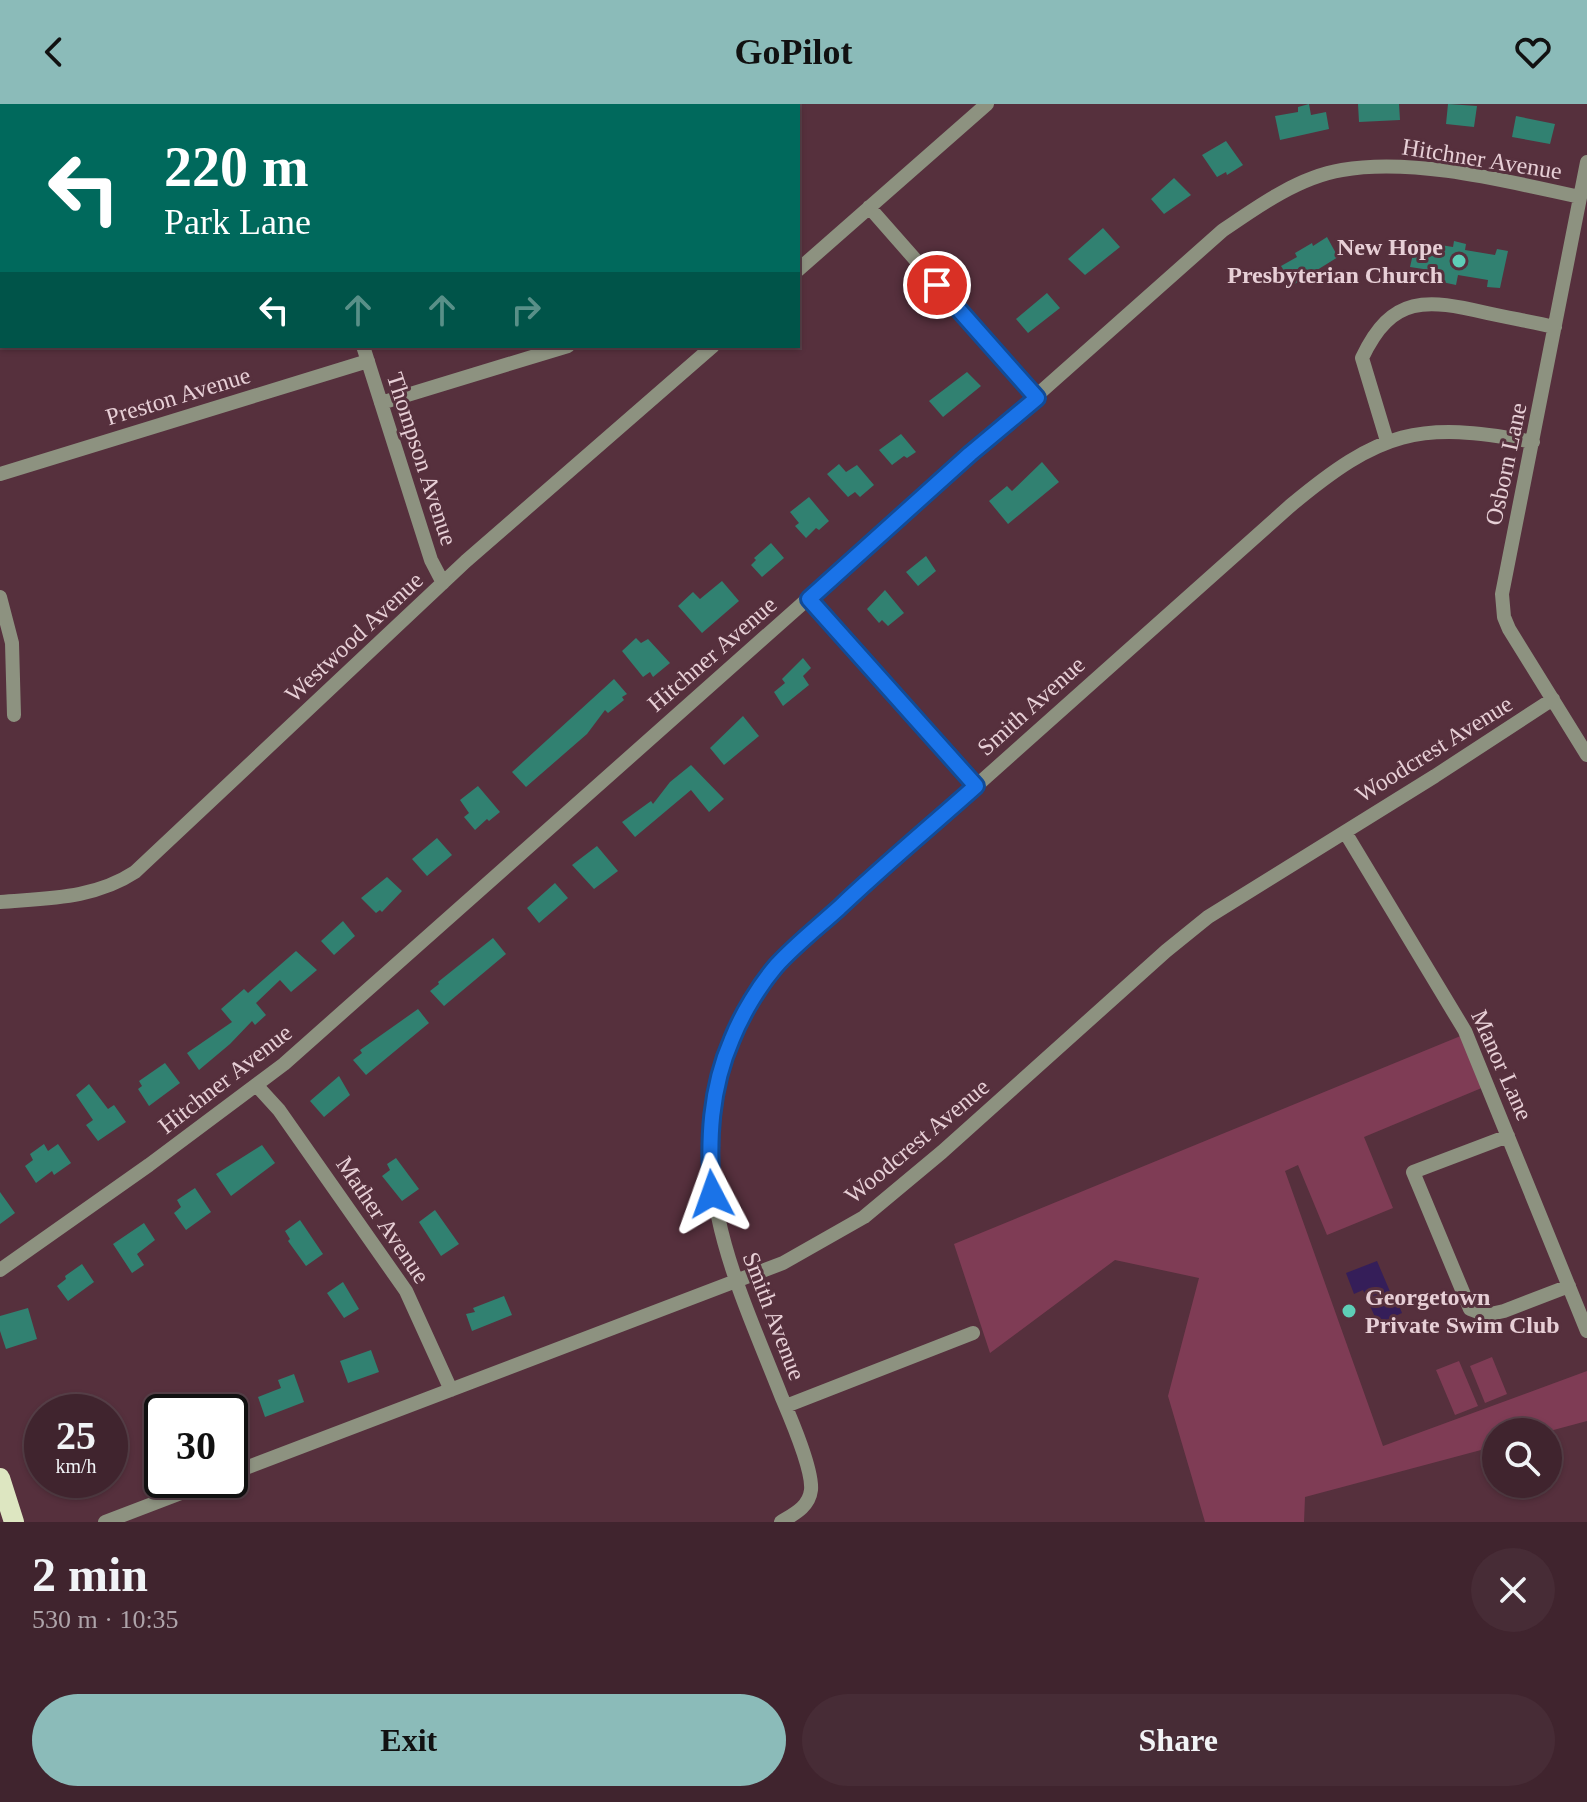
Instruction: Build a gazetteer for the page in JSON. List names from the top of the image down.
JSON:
{
  "streets": {
    "street": [
      "Hitchner Avenue",
      "Preston Avenue",
      "Thompson Avenue",
      "Osborn Lane",
      "Westwood Avenue",
      "Smith Avenue",
      "Woodcrest Avenue",
      "Manor Lane",
      "Mather Avenue"
    ]
  },
  "crossings": [
    ["Hitchner Avenue", "Osborn Lane"],
    ["Hitchner Avenue", "Mather Avenue"],
    ["Preston Avenue", "Thompson Avenue"],
    ["Thompson Avenue", "Westwood Avenue"],
    ["Osborn Lane", "Smith Avenue"],
    ["Osborn Lane", "Woodcrest Avenue"],
    ["Smith Avenue", "Woodcrest Avenue"],
    ["Woodcrest Avenue", "Manor Lane"],
    ["Woodcrest Avenue", "Mather Avenue"]
  ],
  "places": ["New Hope Presbyterian Church", "Georgetown Private Swim Club"],
  "page": {
    "header": "GoPilot",
    "turn": ["220 m", "Park Lane"],
    "speed": "25 km/h",
    "limit": "30",
    "heading": ["2 min", "530 m · 10:35"],
    "buttons": ["Exit", "Share"]
  }
}
